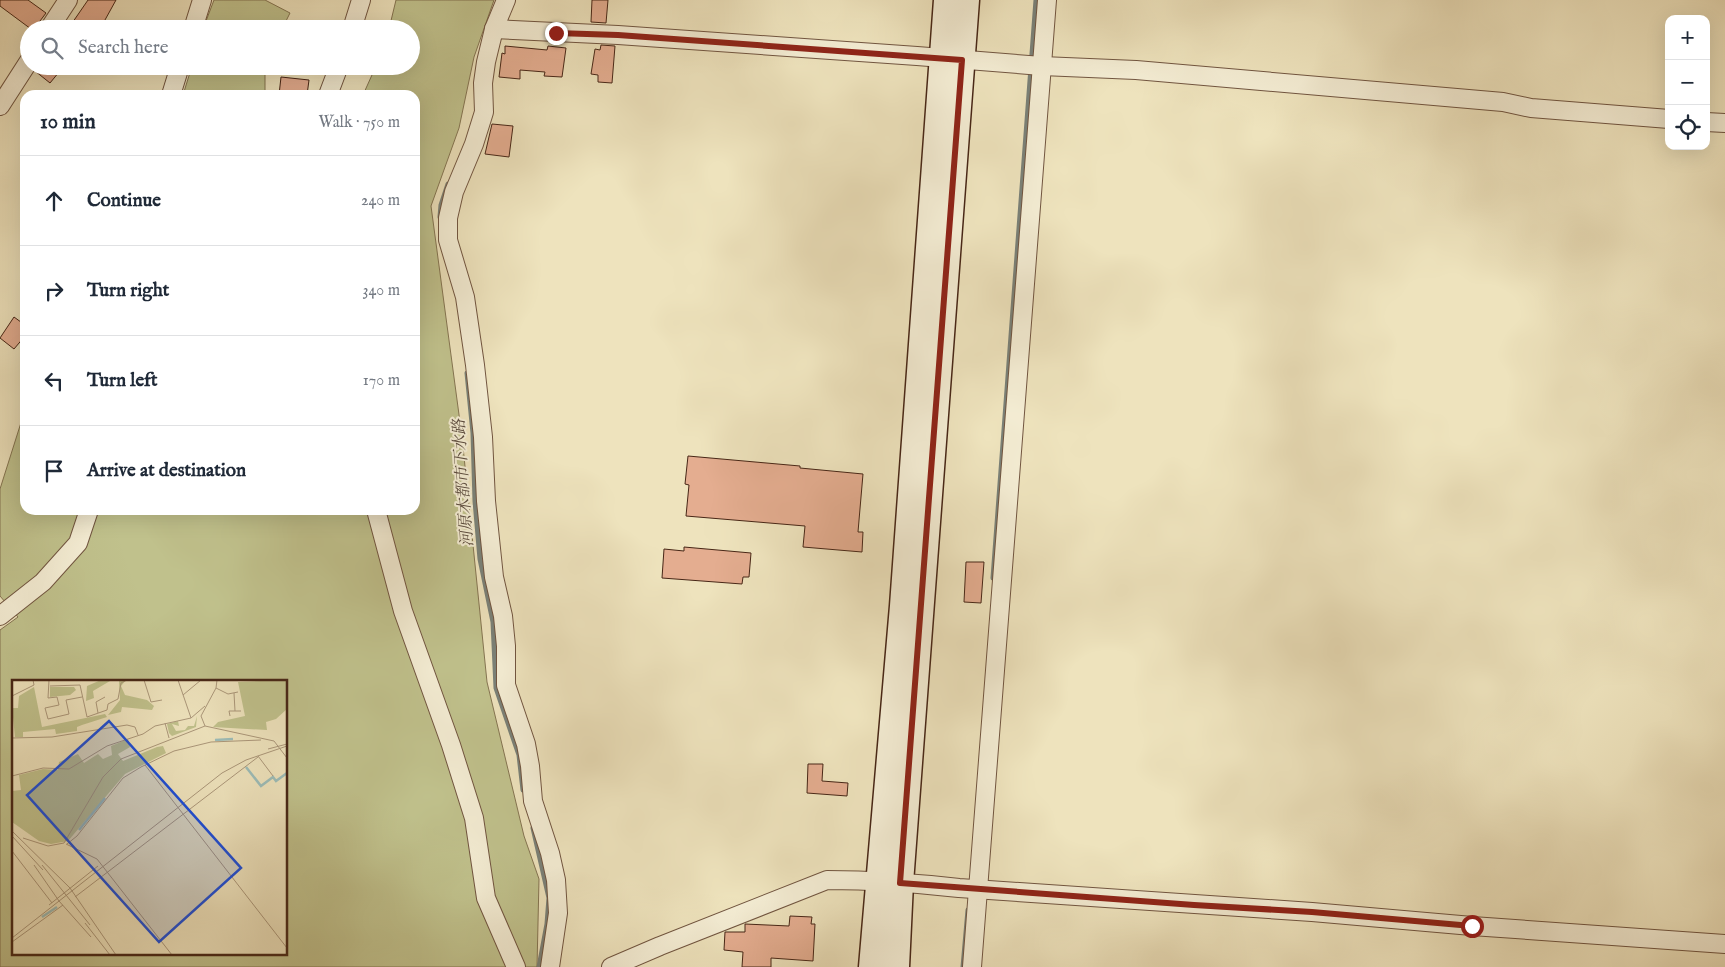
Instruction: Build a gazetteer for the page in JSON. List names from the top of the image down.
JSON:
{
  "water": ["河原木都市下水路"],
  "page": {
    "map_buttons": ["+", "−"],
    "search": "Search here",
    "heading": ["10 min", "Walk · 750 m"],
    "list": [
      ["Continue", "240 m"],
      ["Turn right", "340 m"],
      ["Turn left", "170 m"],
      "Arrive at destination"
    ]
  }
}
